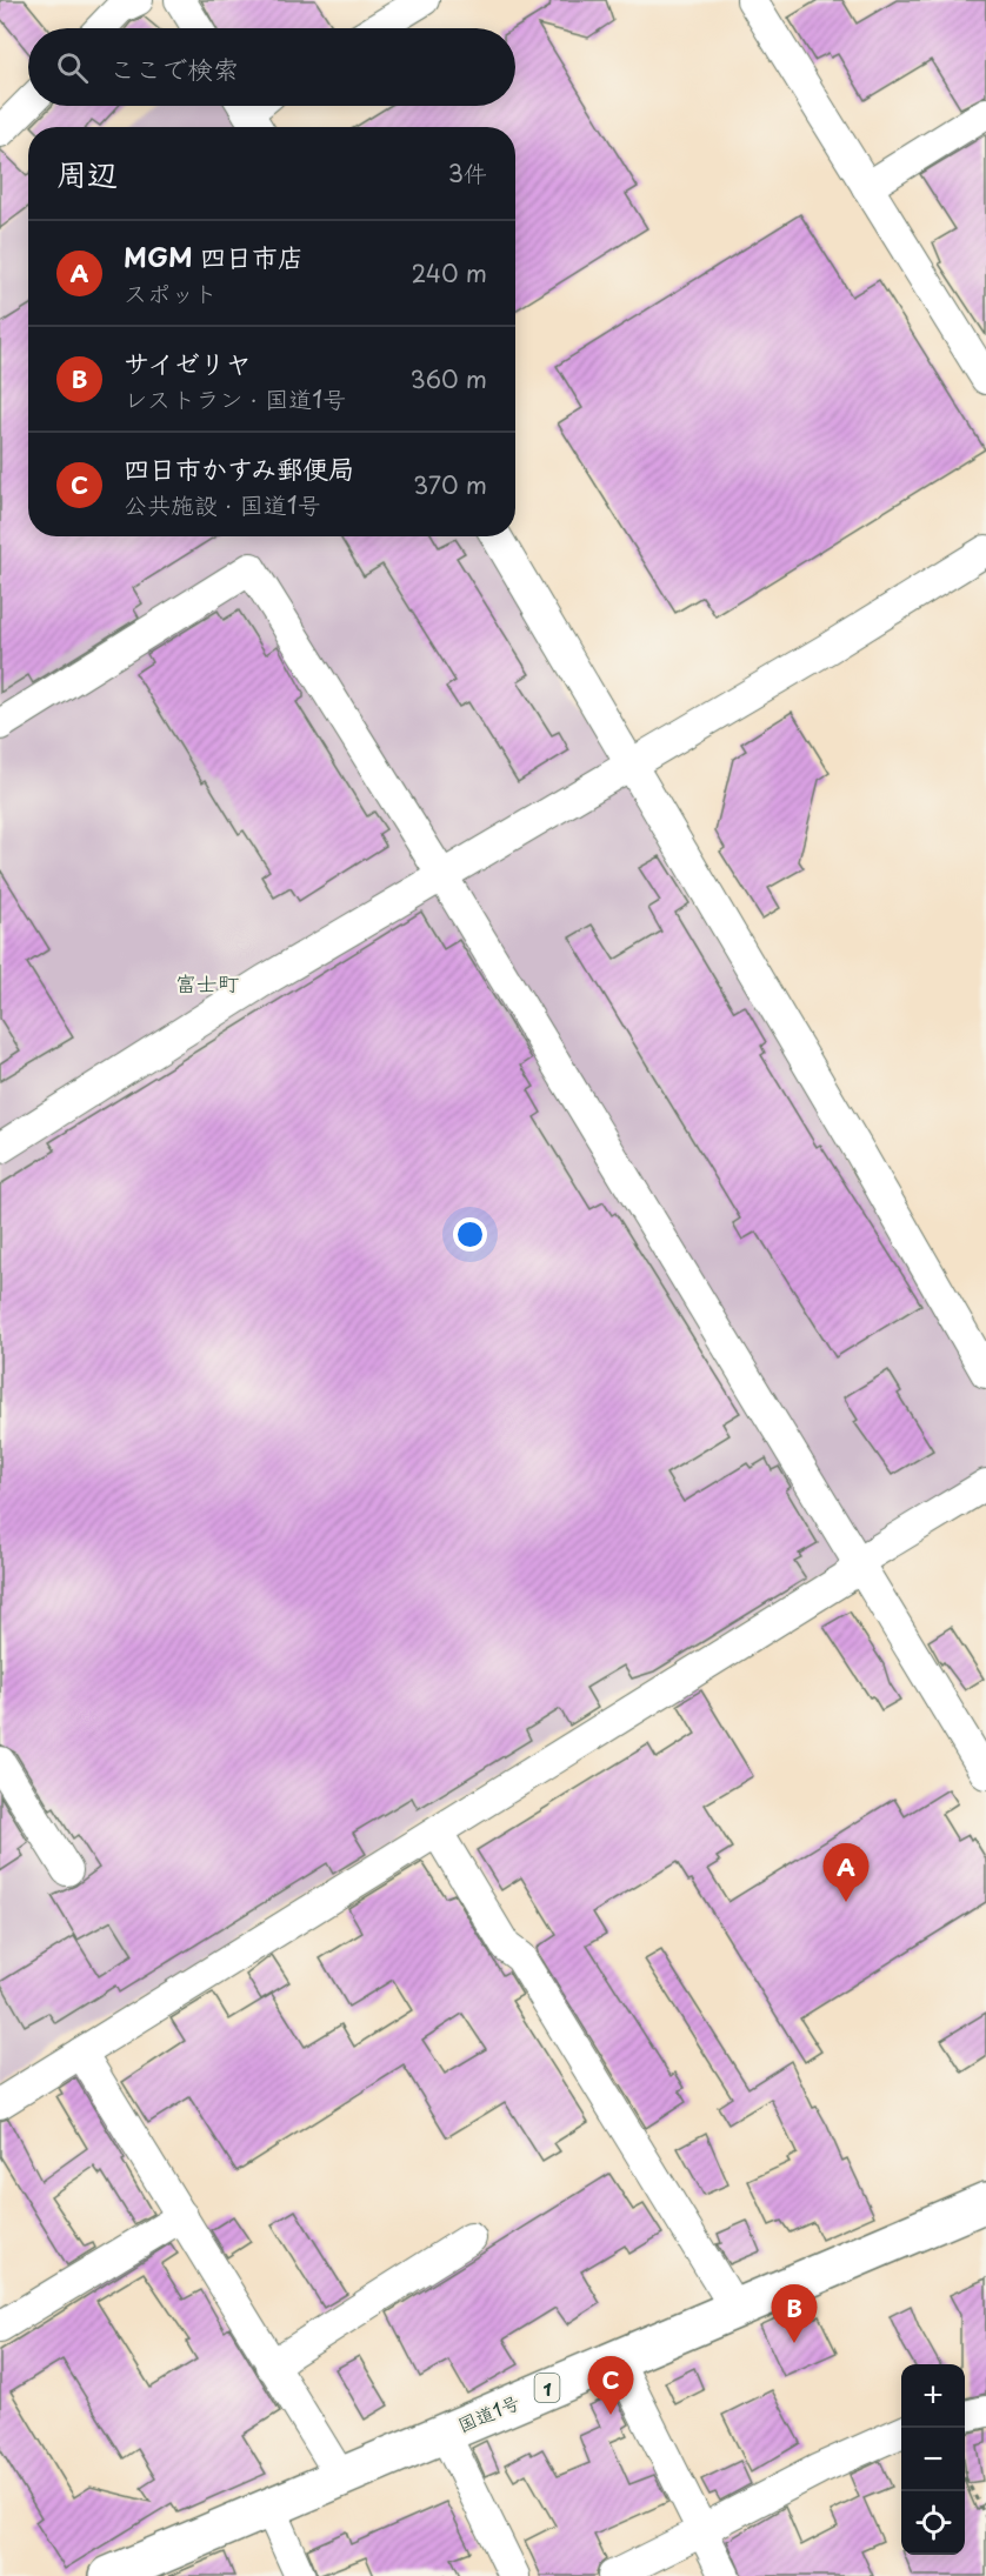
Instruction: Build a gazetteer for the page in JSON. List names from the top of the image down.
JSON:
{
  "streets": {
    "highway": ["1", "国道1号"]
  },
  "districts": ["富士町"],
  "page": {
    "search": "ここで検索",
    "heading": ["周辺", "3件"],
    "list": [
      {
        "mark": "A",
        "name": "MGM 四日市店",
        "note": "スポット",
        "value": "240 m"
      },
      {
        "mark": "B",
        "name": "サイゼリヤ",
        "note": "レストラン · 国道1号",
        "value": "360 m"
      },
      {
        "mark": "C",
        "name": "四日市かすみ郵便局",
        "note": "公共施設 · 国道1号",
        "value": "370 m"
      }
    ],
    "pins": ["A", "B", "C"],
    "map_buttons": ["+", "−"]
  }
}
